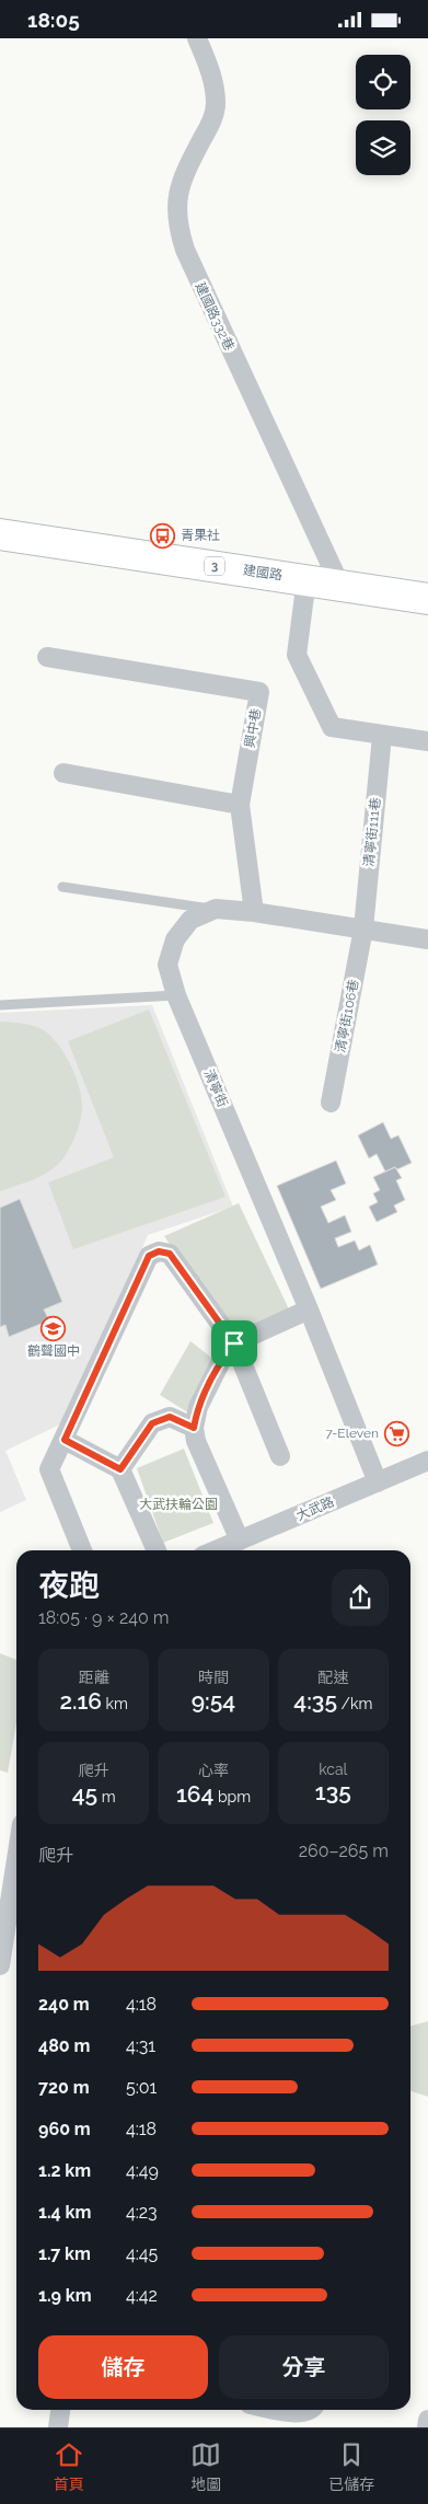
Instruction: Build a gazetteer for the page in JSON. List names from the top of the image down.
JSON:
{
  "streets": {
    "main road": ["3", "建國路"],
    "street": [
      "建國路332巷",
      "興中巷",
      "清寧街111巷",
      "清寧街106巷",
      "清寧街",
      "大武路"
    ]
  },
  "crossings": [
    ["建國路332巷", "建國路"],
    ["興中巷", "清寧街"],
    ["清寧街111巷", "清寧街106巷"],
    ["清寧街111巷", "清寧街"],
    ["清寧街106巷", "清寧街"],
    ["清寧街", "大武路"]
  ],
  "parks": ["大武扶輪公園"],
  "places": {
    "bus stop": ["青果社"],
    "school or university": ["鶴聲國中"],
    "supermarket": ["7-Eleven"]
  },
  "page": {
    "status": "18:05",
    "heading": ["夜跑", "18:05 · 9 × 240 m"],
    "stats": [
      ["距離", "2.16 km"],
      ["時間", "9:54"],
      ["配速", "4:35 /km"],
      ["爬升", "45 m"],
      ["心率", "164 bpm"],
      ["kcal", "135"]
    ],
    "chart": ["爬升", "260–265 m"],
    "list": [
      {
        "name": "240 m",
        "note": "4:18"
      },
      {
        "name": "480 m",
        "note": "4:31"
      },
      {
        "name": "720 m",
        "note": "5:01"
      },
      {
        "name": "960 m",
        "note": "4:18"
      },
      {
        "name": "1.2 km",
        "note": "4:49"
      },
      {
        "name": "1.4 km",
        "note": "4:23"
      },
      {
        "name": "1.7 km",
        "note": "4:45"
      },
      {
        "name": "1.9 km",
        "note": "4:42"
      }
    ],
    "buttons": ["儲存", "分享"],
    "tabs": ["首頁", "地圖", "已儲存"]
  }
}
